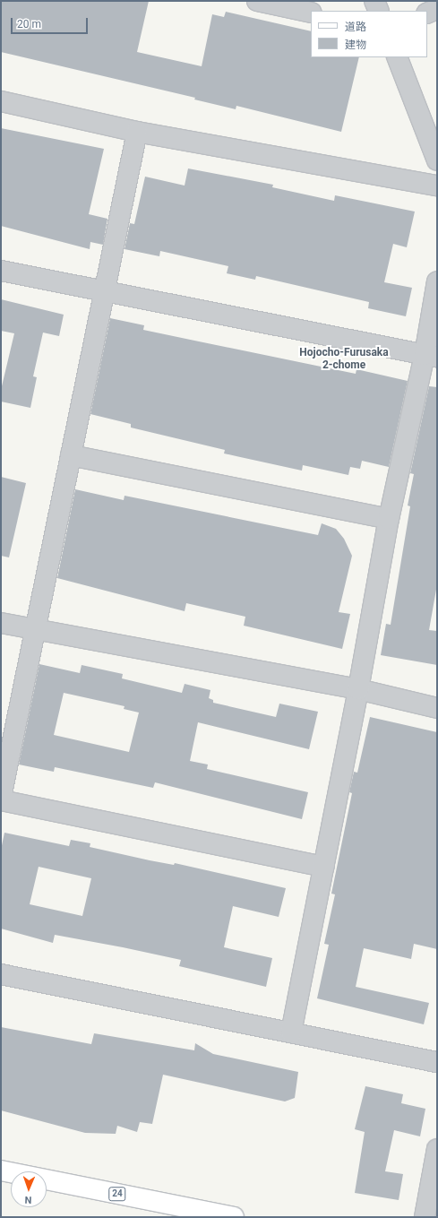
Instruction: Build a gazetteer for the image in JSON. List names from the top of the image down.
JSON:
{
  "streets": {
    "main road": ["24"]
  },
  "districts": ["Hojocho-Furusaka 2-chome"],
  "legend": ["道路", "建物"],
  "scale_bar": "20 m",
  "north": "bottom"
}
